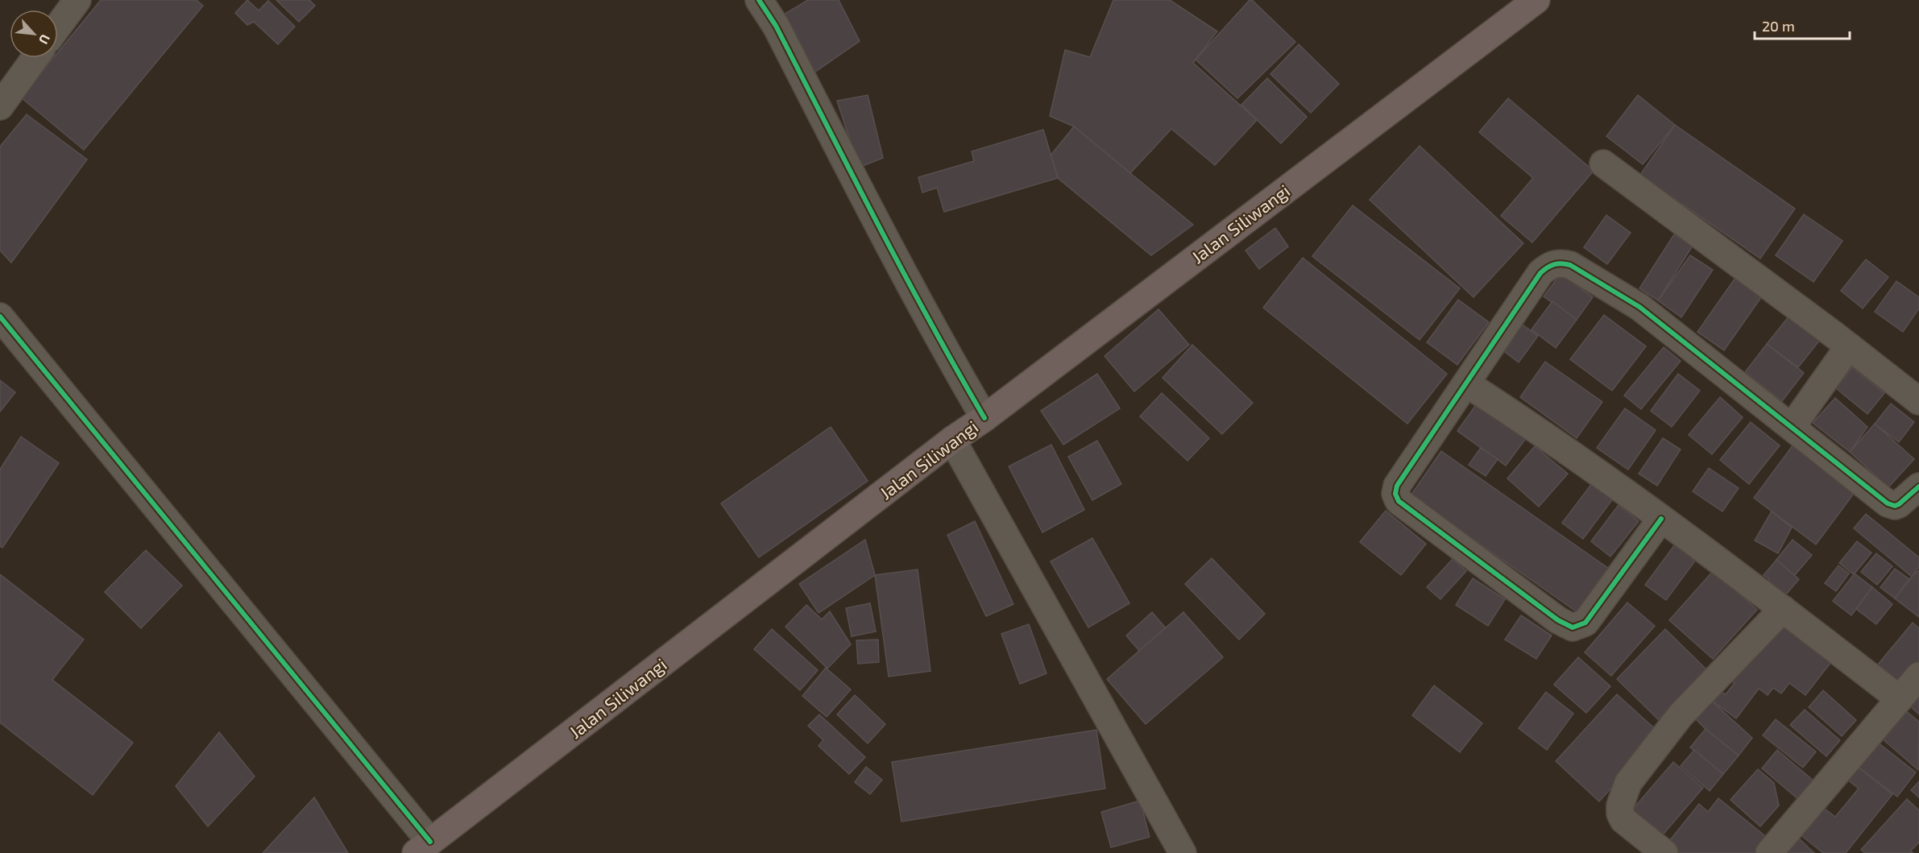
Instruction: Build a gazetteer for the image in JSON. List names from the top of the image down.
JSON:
{
  "streets": {
    "main road": ["Jalan Siliwangi"]
  },
  "scale_bar": "20 m",
  "north": "bottom right"
}
